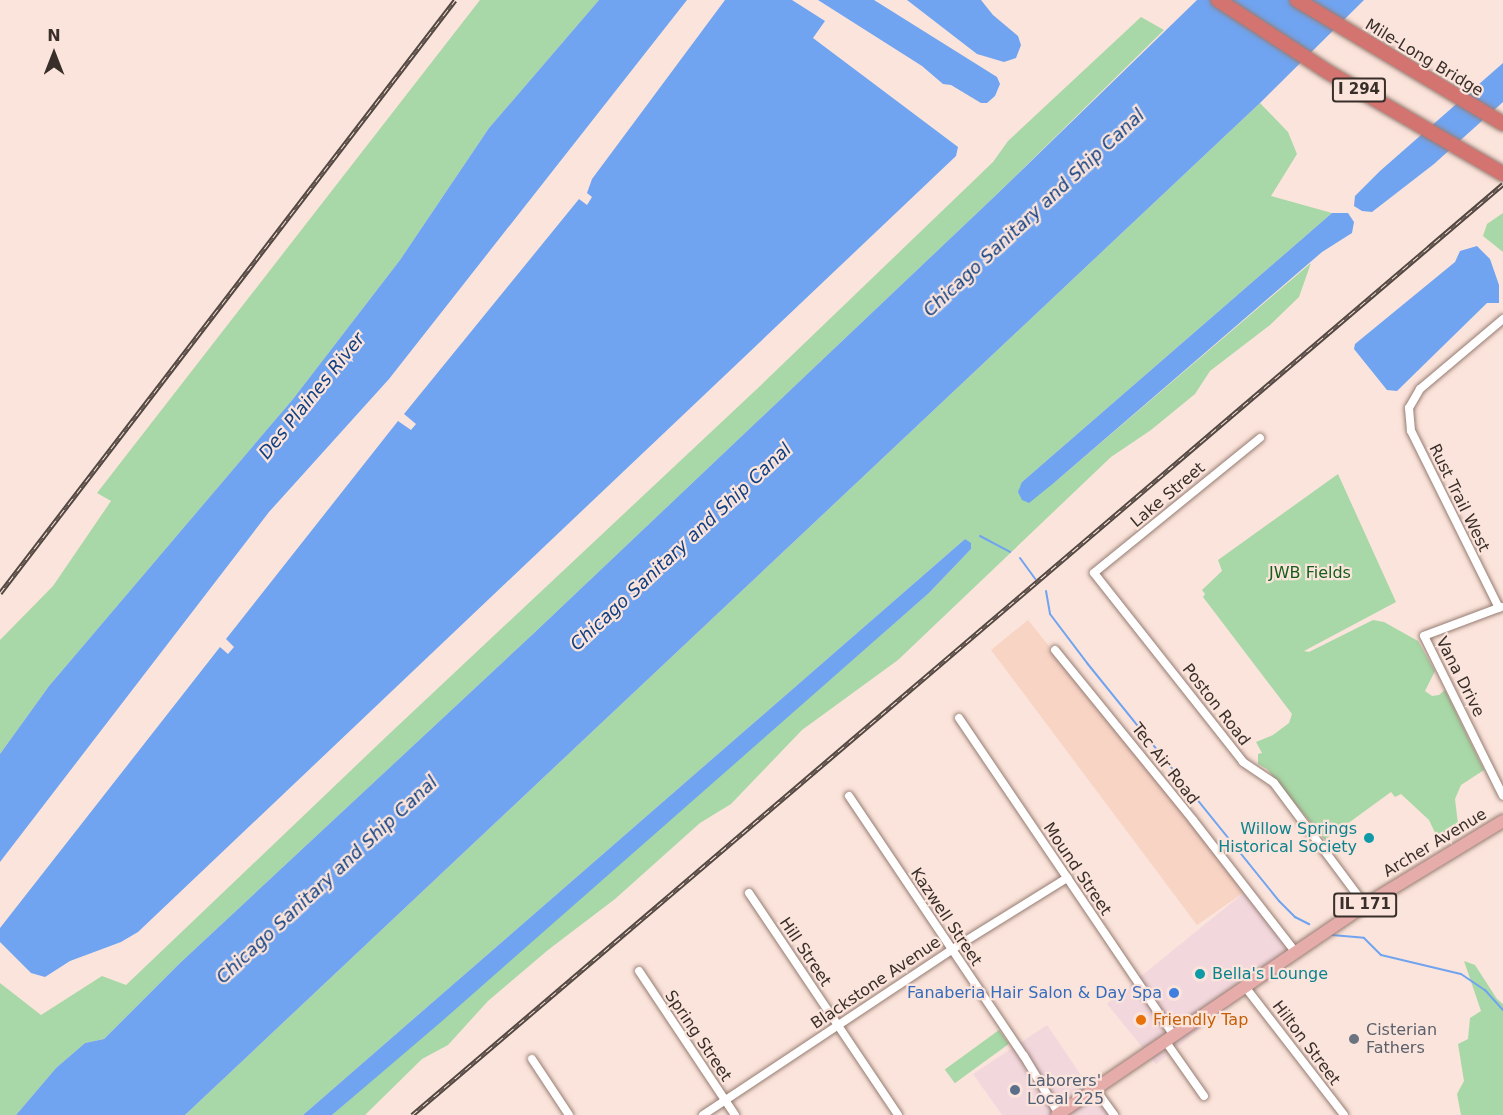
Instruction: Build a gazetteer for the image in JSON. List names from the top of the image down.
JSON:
{
  "streets": {
    "highway": ["Mile-Long Bridge", "I 294"],
    "main road": ["Archer Avenue", "IL 171"],
    "street": [
      "Lake Street",
      "Rust Trail West",
      "Vana Drive",
      "Poston Road",
      "Tec Air Road",
      "Mound Street",
      "Kazwell Street",
      "Hill Street",
      "Blackstone Avenue",
      "Spring Street",
      "Hilton Street"
    ]
  },
  "crossings": [
    ["Lake Street", "Poston Road"],
    ["Rust Trail West", "Vana Drive"],
    ["Poston Road", "Archer Avenue"],
    ["Tec Air Road", "Archer Avenue"],
    ["Archer Avenue", "Mound Street"],
    ["Archer Avenue", "Kazwell Street"],
    ["Archer Avenue", "Hilton Street"],
    ["Mound Street", "Blackstone Avenue"],
    ["Kazwell Street", "Blackstone Avenue"],
    ["Hill Street", "Blackstone Avenue"],
    ["Blackstone Avenue", "Spring Street"]
  ],
  "water": ["Chicago Sanitary and Ship Canal", "Des Plaines River"],
  "parks": ["JWB Fields"],
  "places": [
    "Willow Springs Historical Society",
    "Bella's Lounge",
    "Fanaberia Hair Salon & Day Spa",
    "Friendly Tap",
    "Cisterian Fathers",
    "Laborers' Local 225"
  ],
  "north": "top"
}
